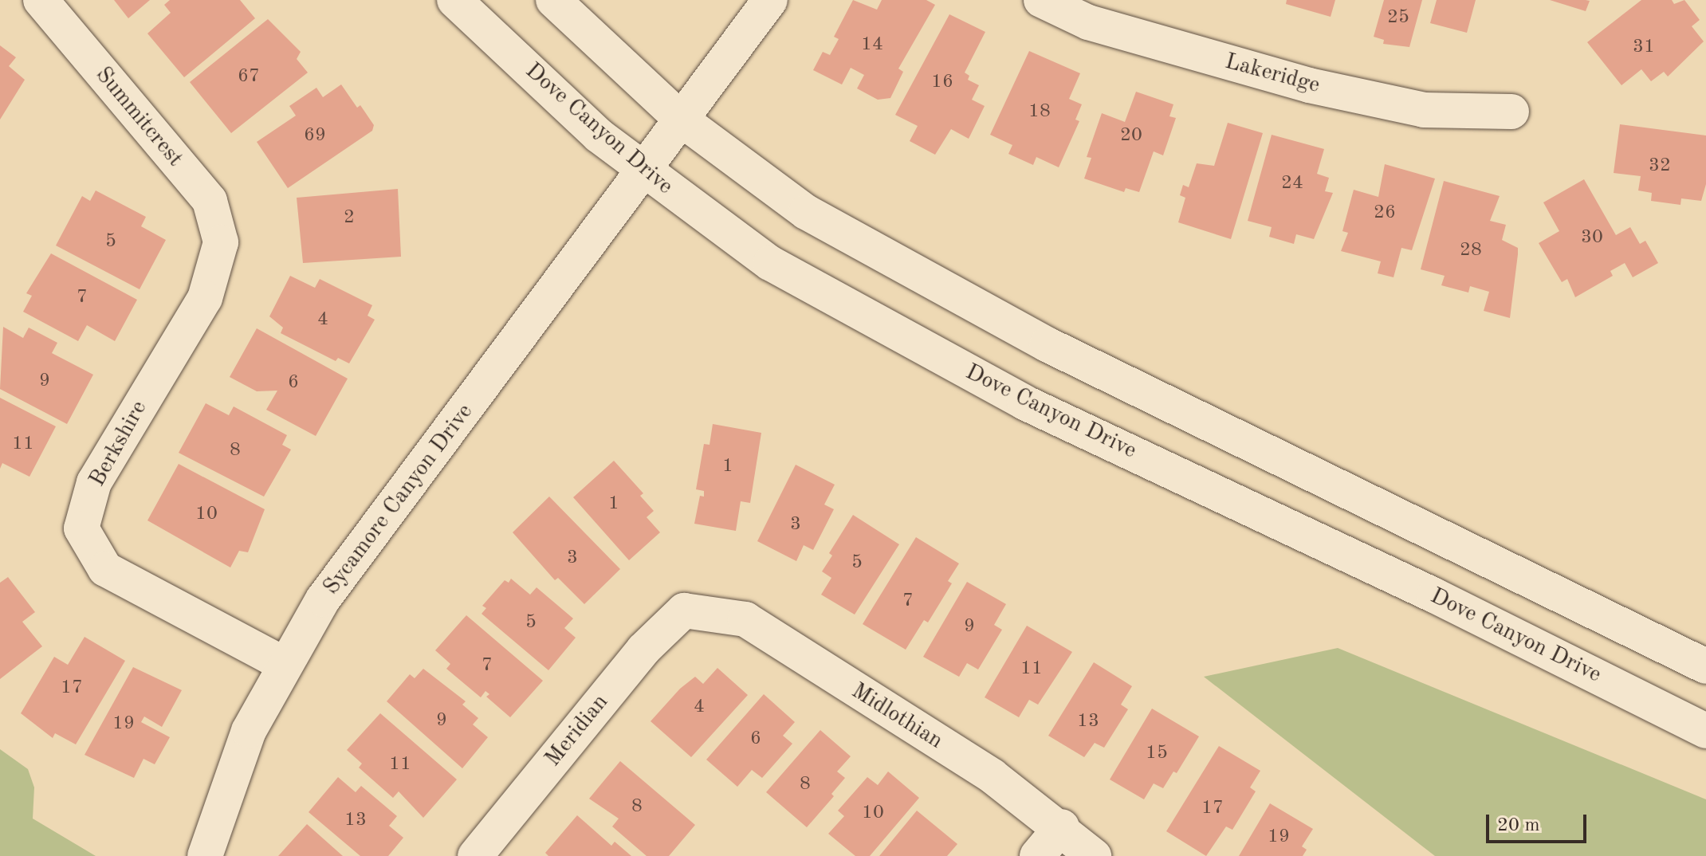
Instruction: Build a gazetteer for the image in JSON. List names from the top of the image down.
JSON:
{
  "streets": {
    "street": [
      "Lakeridge",
      "Summitcrest",
      "Dove Canyon Drive",
      "Berkshire",
      "Sycamore Canyon Drive",
      "Midlothian",
      "Meridian"
    ]
  },
  "crossings": [
    ["Summitcrest", "Berkshire"],
    ["Dove Canyon Drive", "Sycamore Canyon Drive"],
    ["Berkshire", "Sycamore Canyon Drive"],
    ["Midlothian", "Meridian"]
  ],
  "house_numbers": [
    "25",
    "14",
    "31",
    "67",
    "16",
    "18",
    "69",
    "20",
    "32",
    "24",
    "26",
    "2",
    "30",
    "5",
    "28",
    "7",
    "4",
    "9",
    "6",
    "11",
    "8",
    "1",
    "1",
    "10",
    "3",
    "3",
    "5",
    "7",
    "5",
    "9",
    "7",
    "11",
    "17",
    "4",
    "9",
    "13",
    "19",
    "6",
    "15",
    "11",
    "8",
    "8",
    "17",
    "10",
    "13",
    "19"
  ],
  "scale_bar": "20 m"
}
